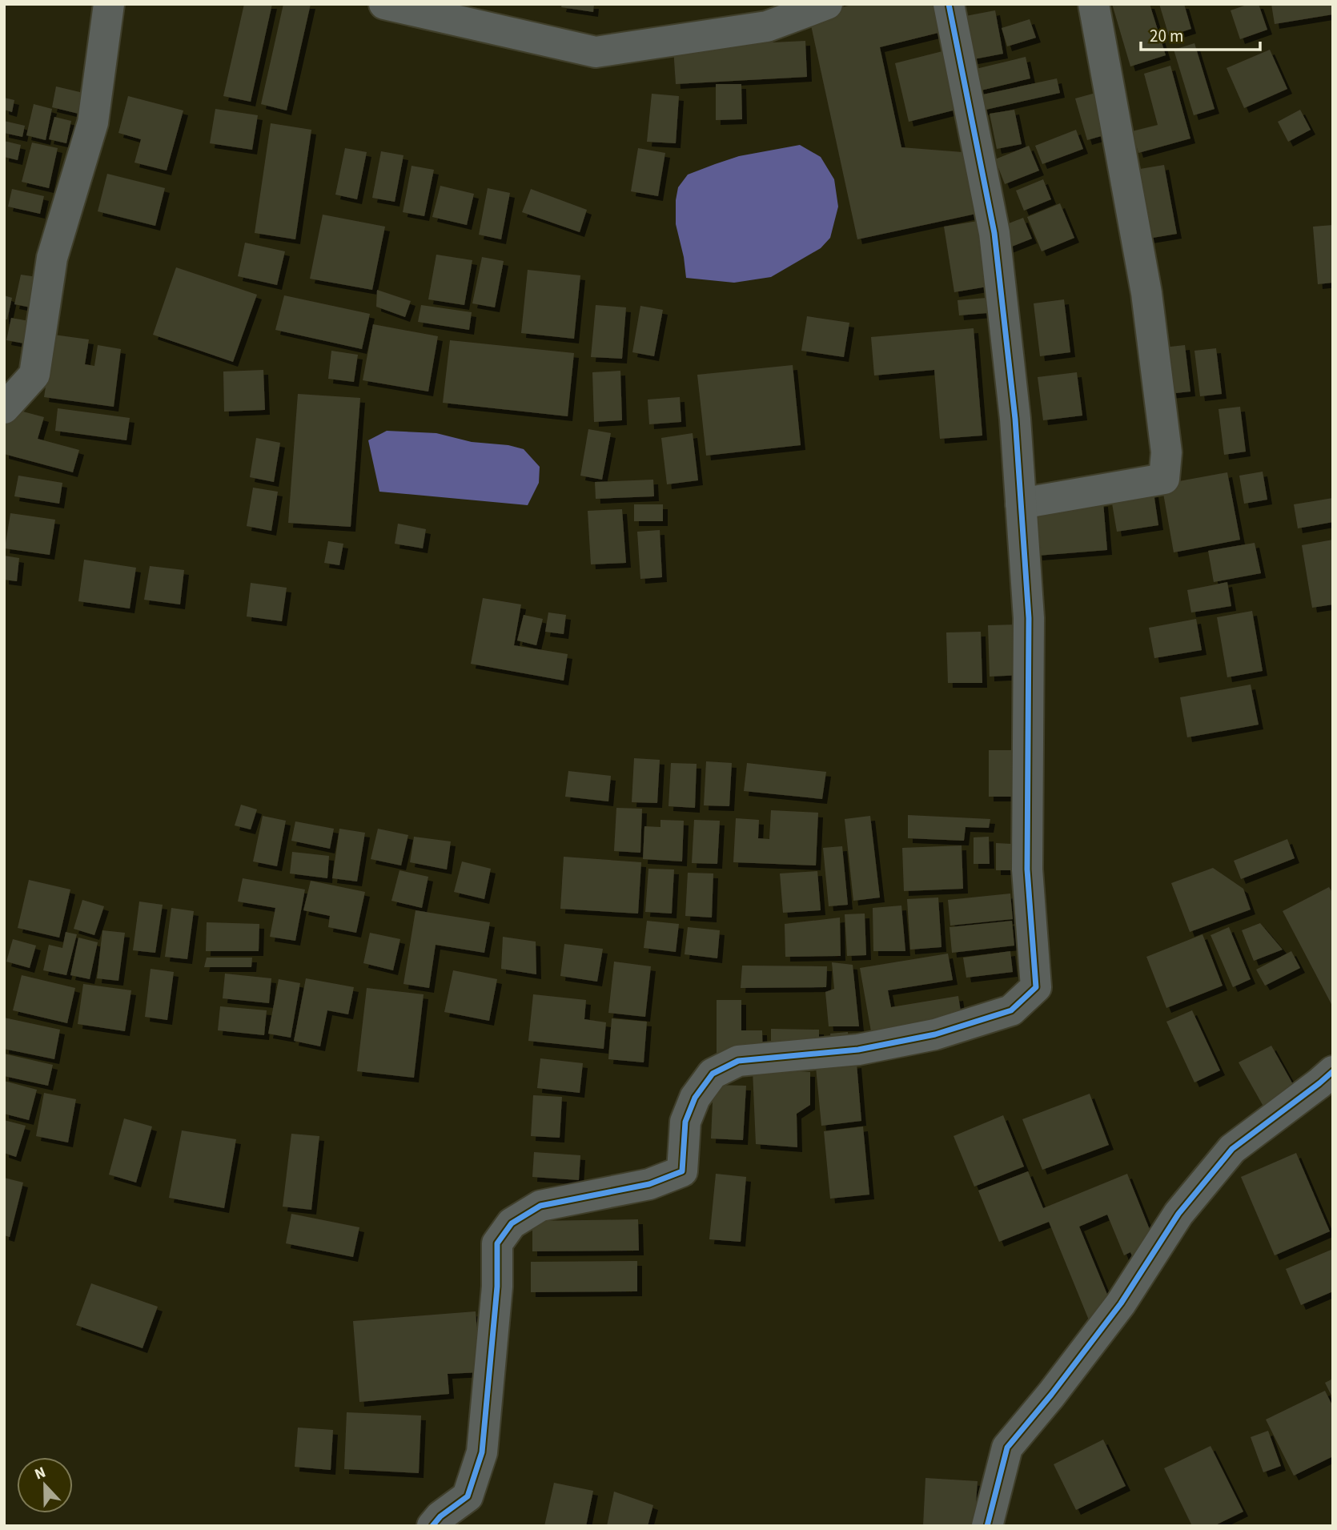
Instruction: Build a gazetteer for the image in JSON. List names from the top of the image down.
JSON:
{
  "scale_bar": "20 m",
  "north": "top"
}
